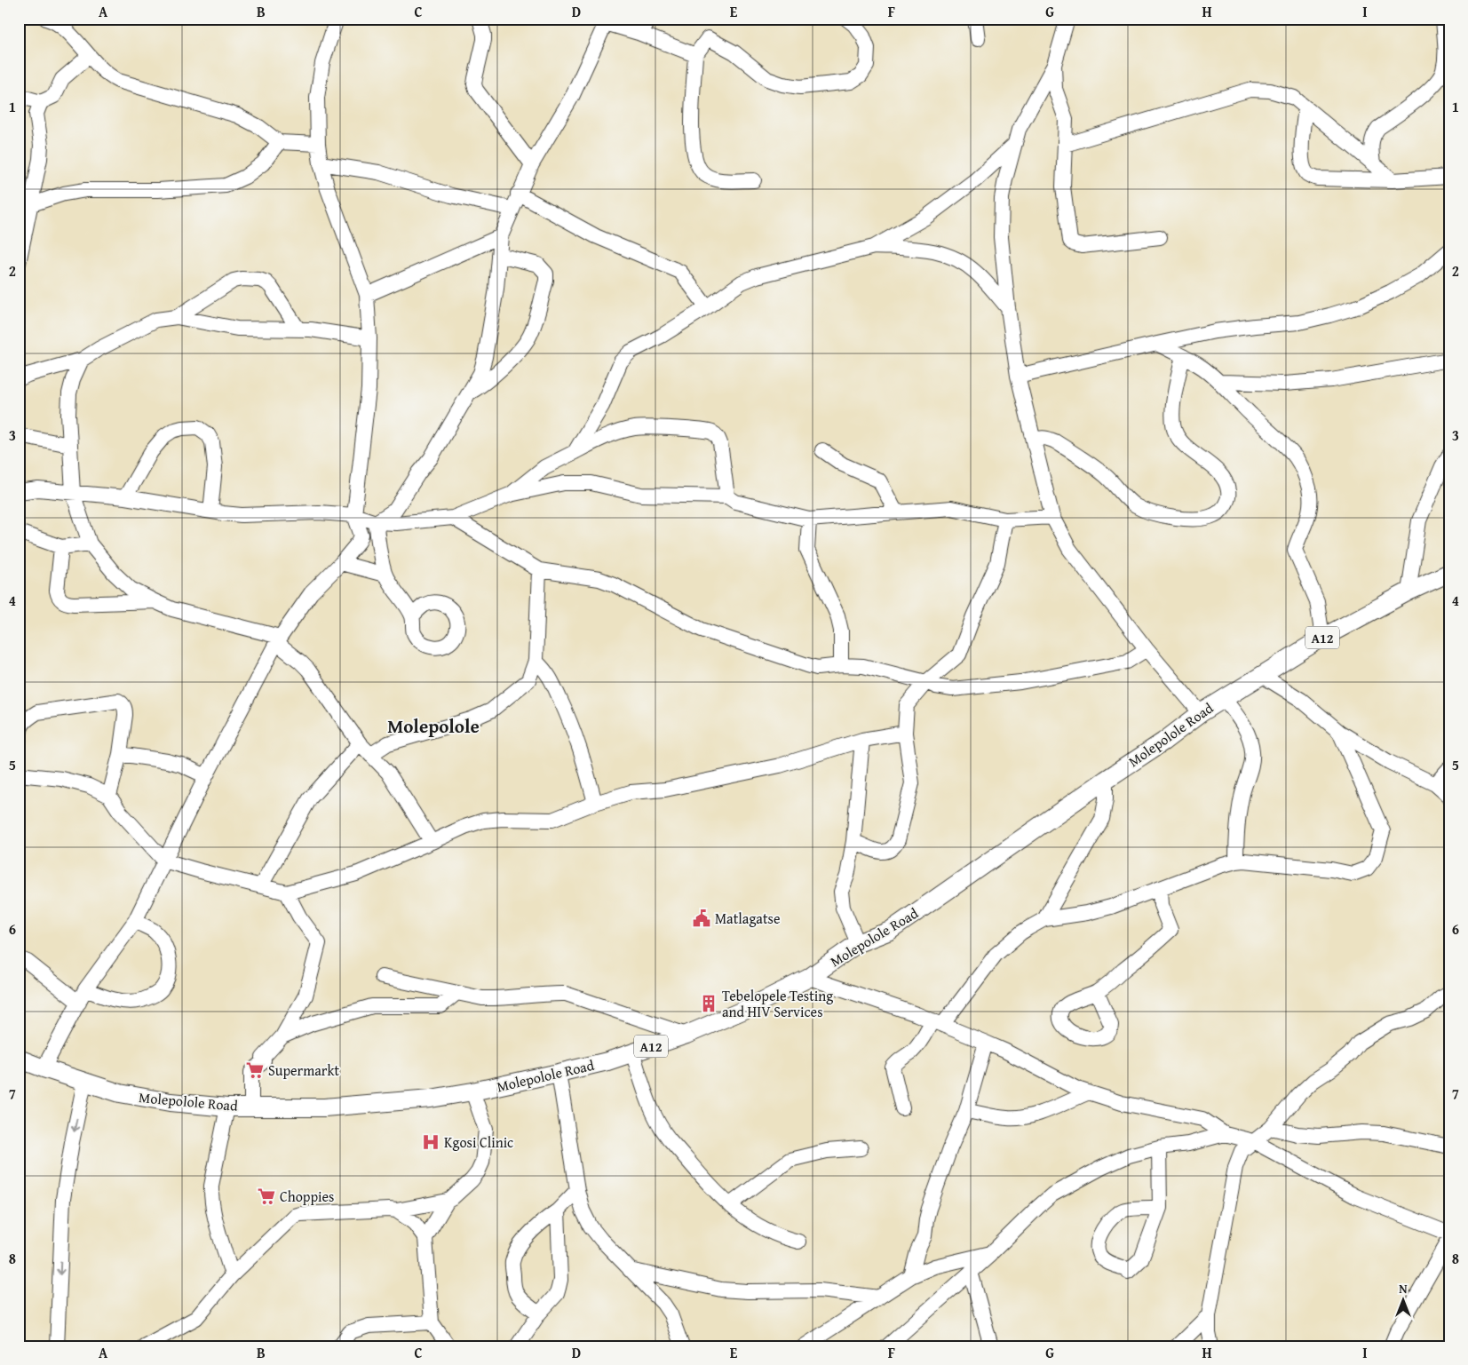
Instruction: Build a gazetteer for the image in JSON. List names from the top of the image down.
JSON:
{
  "streets": {
    "main road": ["A12", "Molepolole Road"]
  },
  "districts": ["Molepolole"],
  "places": {
    "public building": ["Matlagatse"],
    "building": ["Tebelopele Testing and HIV Services"],
    "supermarket": ["Supermarkt", "Choppies"],
    "hospital": ["Kgosi Clinic"]
  },
  "north": "top",
  "grid": {
    "columns": [
      "A",
      "B",
      "C",
      "D",
      "E",
      "F",
      "G",
      "H",
      "I"
    ],
    "rows": [
      "1",
      "2",
      "3",
      "4",
      "5",
      "6",
      "7",
      "8"
    ]
  }
}
